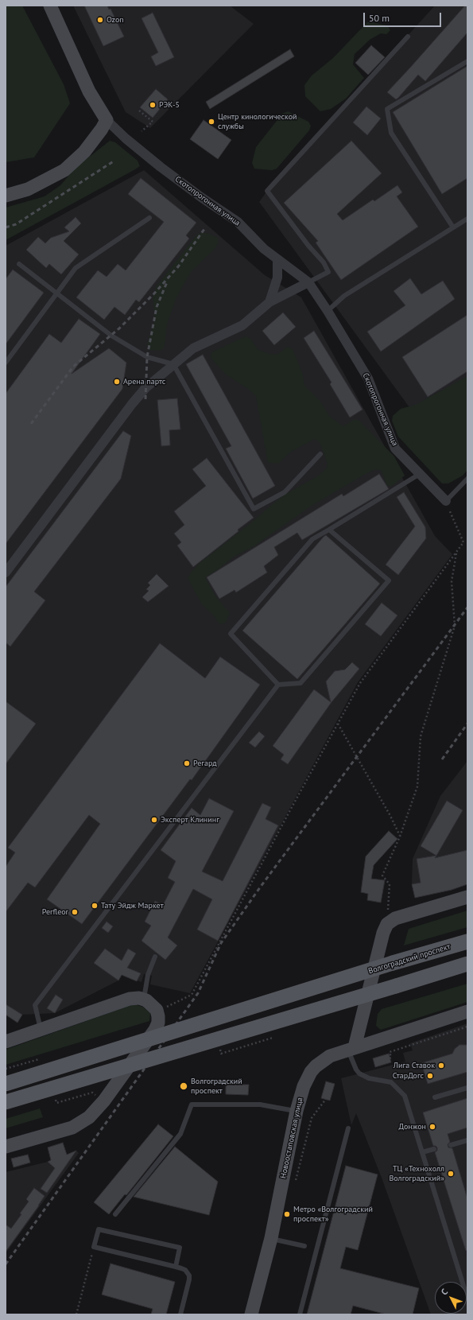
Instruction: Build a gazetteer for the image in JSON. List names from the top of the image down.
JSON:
{
  "streets": {
    "main road": ["Волгоградский проспект"],
    "street": ["Скотопрогонная улица", "Новоостаповская улица"]
  },
  "places": [
    "Ozon",
    "РЭК-5",
    "Центр кинологической службы",
    "Арена партс",
    "Регард",
    "Эксперт Клининг",
    "Тату Эйдж Маркет",
    "Perfleor",
    "Лига Ставок",
    "СтарДогс",
    "Волгоградский проспект",
    "Донжон",
    "ТЦ «Технохолл Волгоградский»",
    "Метро «Волгоградский проспект»"
  ],
  "scale_bar": "50 m",
  "north": "top left"
}
